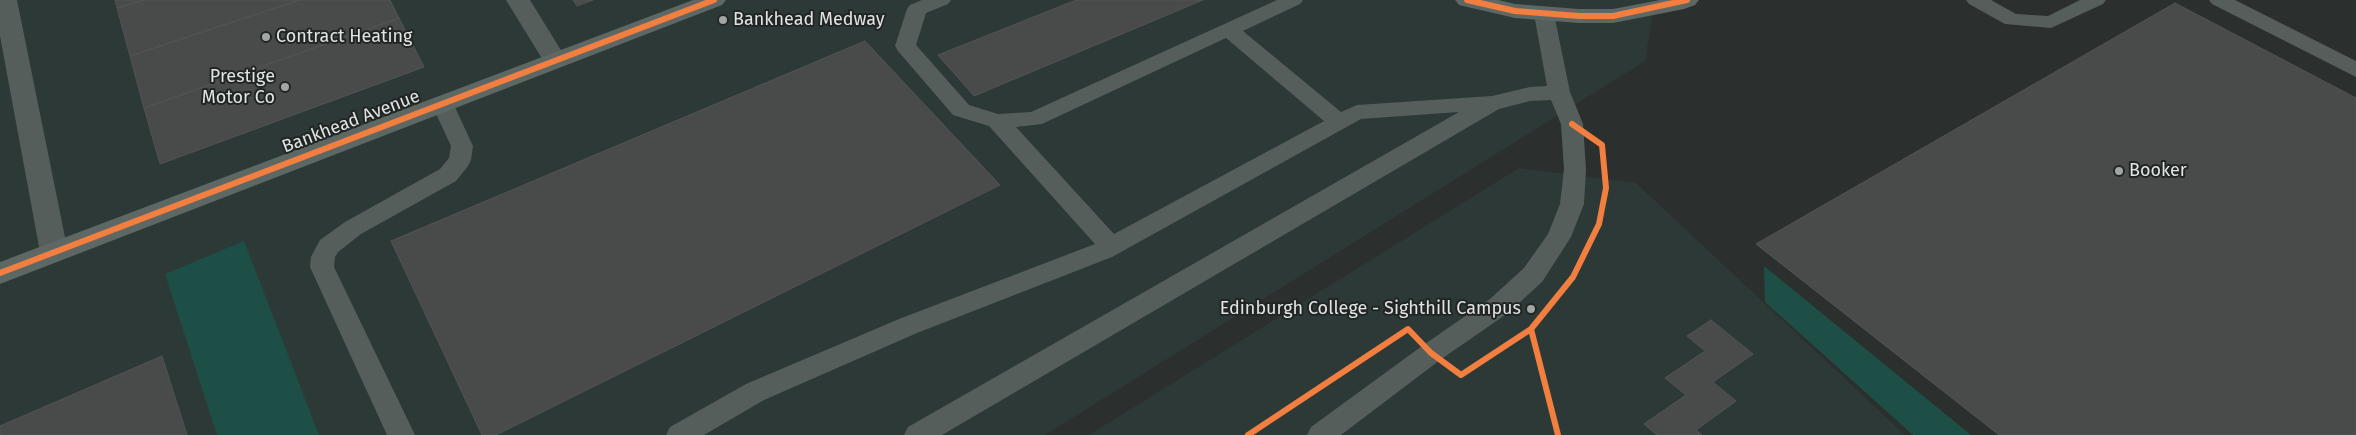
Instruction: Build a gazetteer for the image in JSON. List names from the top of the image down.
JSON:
{
  "streets": {
    "street": ["Bankhead Avenue"]
  },
  "places": [
    "Bankhead Medway",
    "Contract Heating",
    "Prestige Motor Co",
    "Booker",
    "Edinburgh College - Sighthill Campus"
  ]
}
